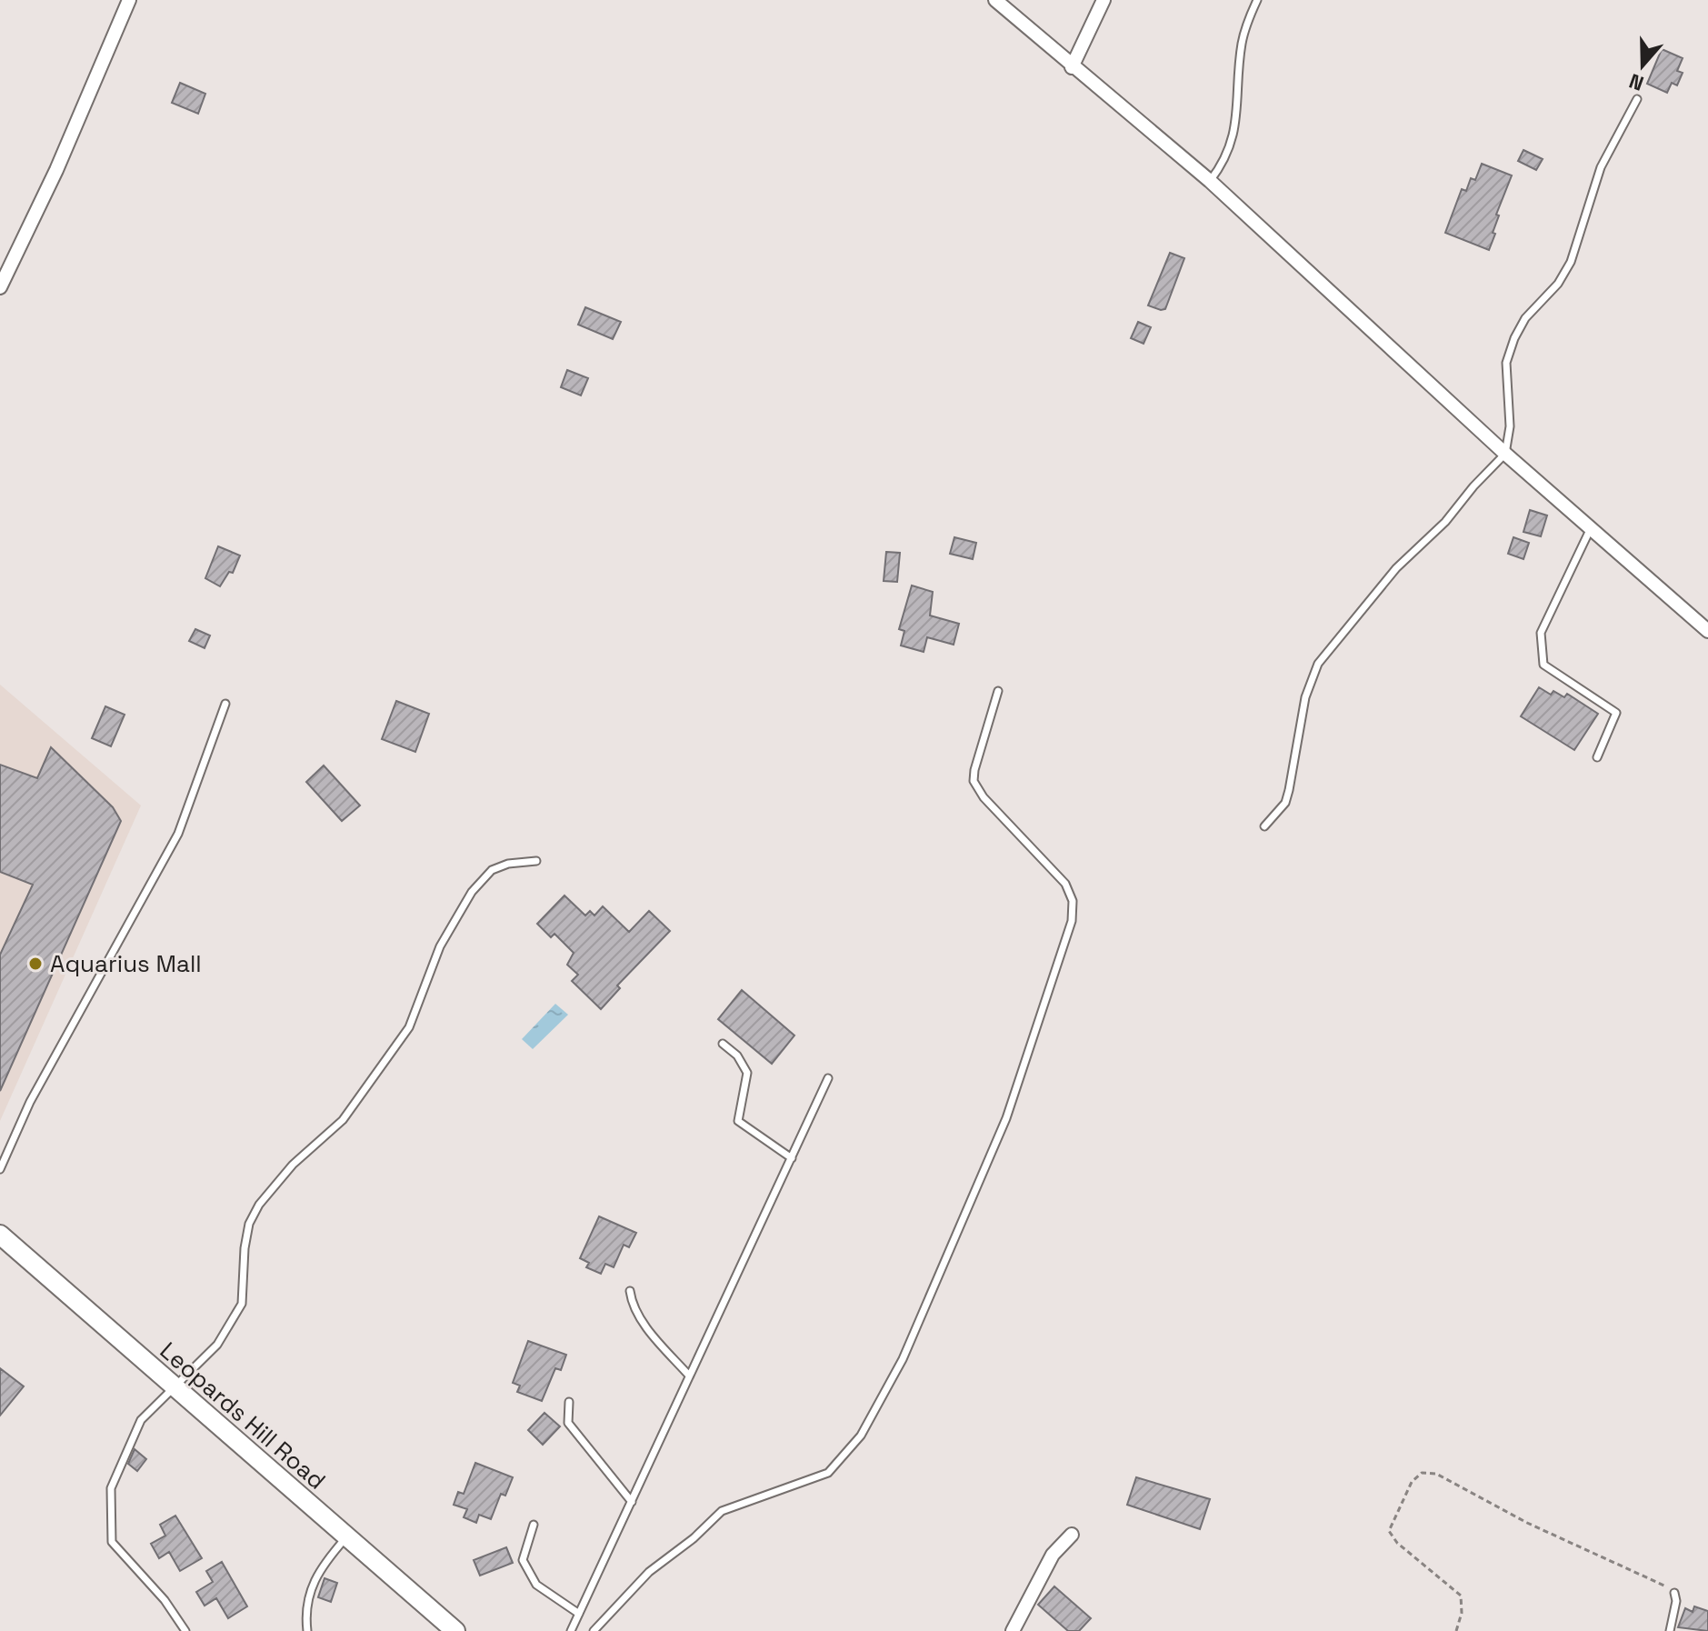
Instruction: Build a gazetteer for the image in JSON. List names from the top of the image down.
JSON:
{
  "streets": {
    "main road": ["Leopards Hill Road"]
  },
  "places": ["Aquarius Mall"],
  "north": "bottom"
}
